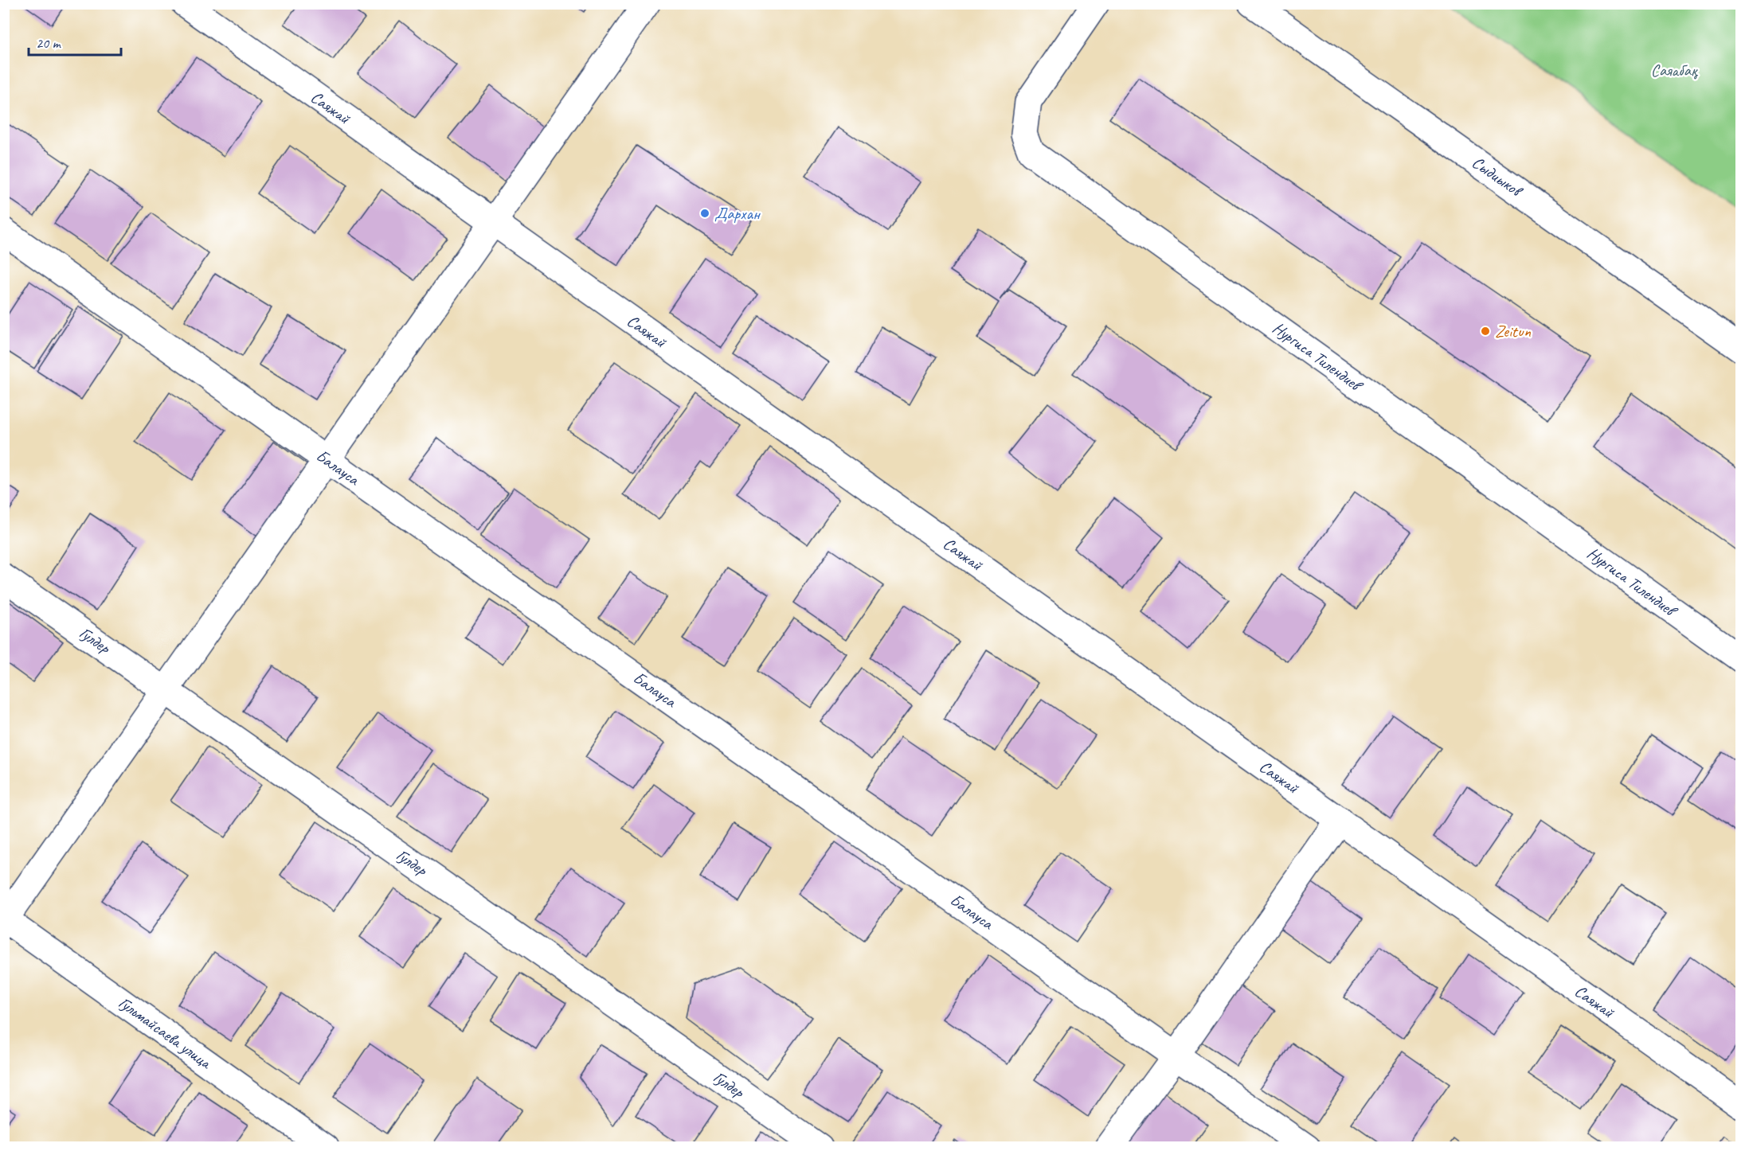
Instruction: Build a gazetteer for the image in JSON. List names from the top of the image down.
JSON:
{
  "streets": {
    "street": [
      "Саяжай",
      "Сыдиыков",
      "Нургиса Тилендиев",
      "Балауса",
      "Гулдер",
      "Гульмайсаева улица"
    ]
  },
  "parks": ["Саяабақ"],
  "places": ["Дархан", "Zeitun"],
  "scale_bar": "20 m"
}
